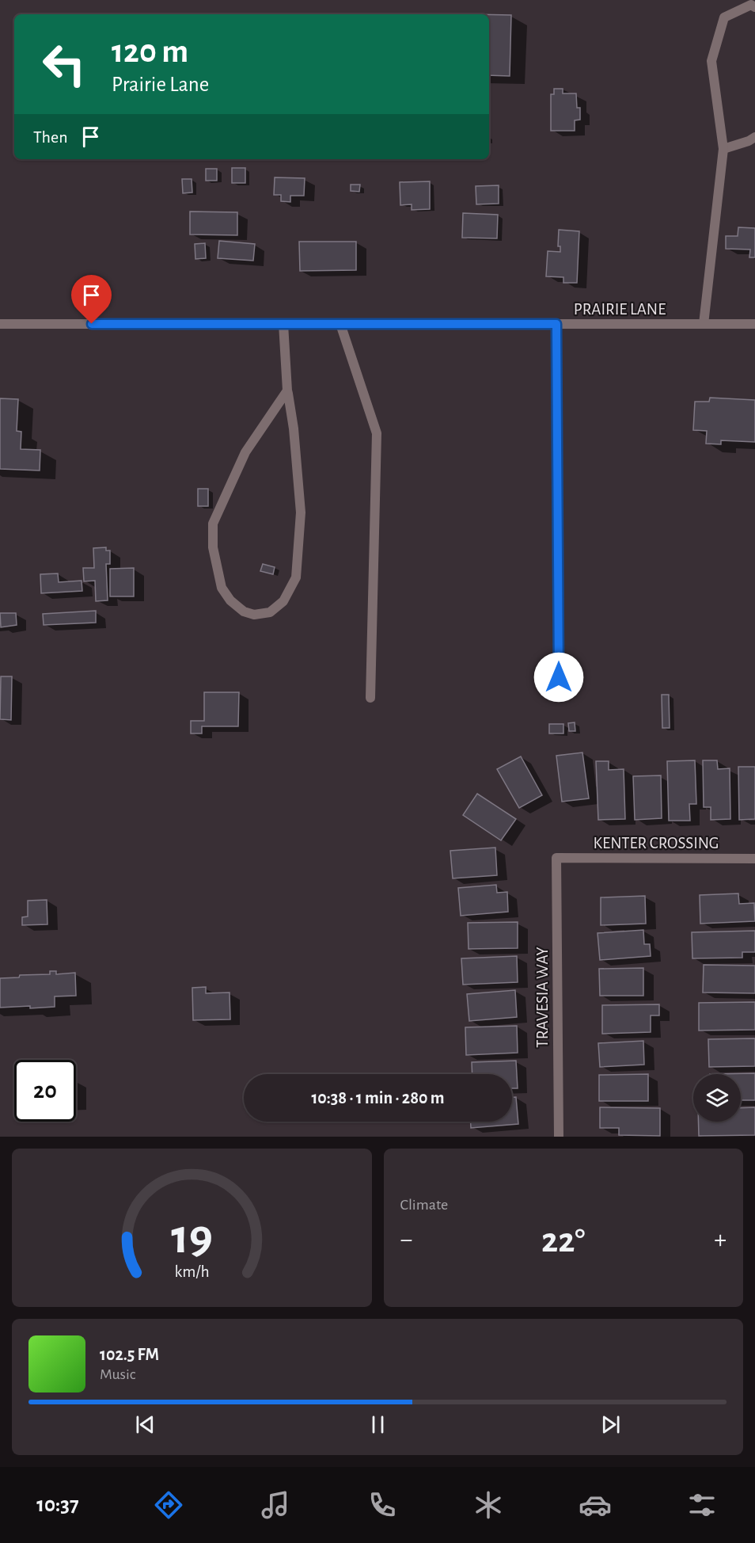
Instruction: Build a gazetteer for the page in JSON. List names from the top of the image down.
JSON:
{
  "streets": {
    "street": ["PRAIRIE LANE", "KENTER CROSSING", "TRAVESIA WAY"]
  },
  "crossings": [
    ["KENTER CROSSING", "TRAVESIA WAY"]
  ],
  "page": {
    "turn": ["120 m", "Prairie Lane"],
    "then": "Then",
    "limit": "20",
    "trip": "10:38 · 1 min · 280 m",
    "tile": "Climate",
    "heat": ["−", "22°", "+"],
    "song": ["102.5 FM", "Music"],
    "tabs": "10:37",
    "gauge": ["19", "km/h"]
  }
}
